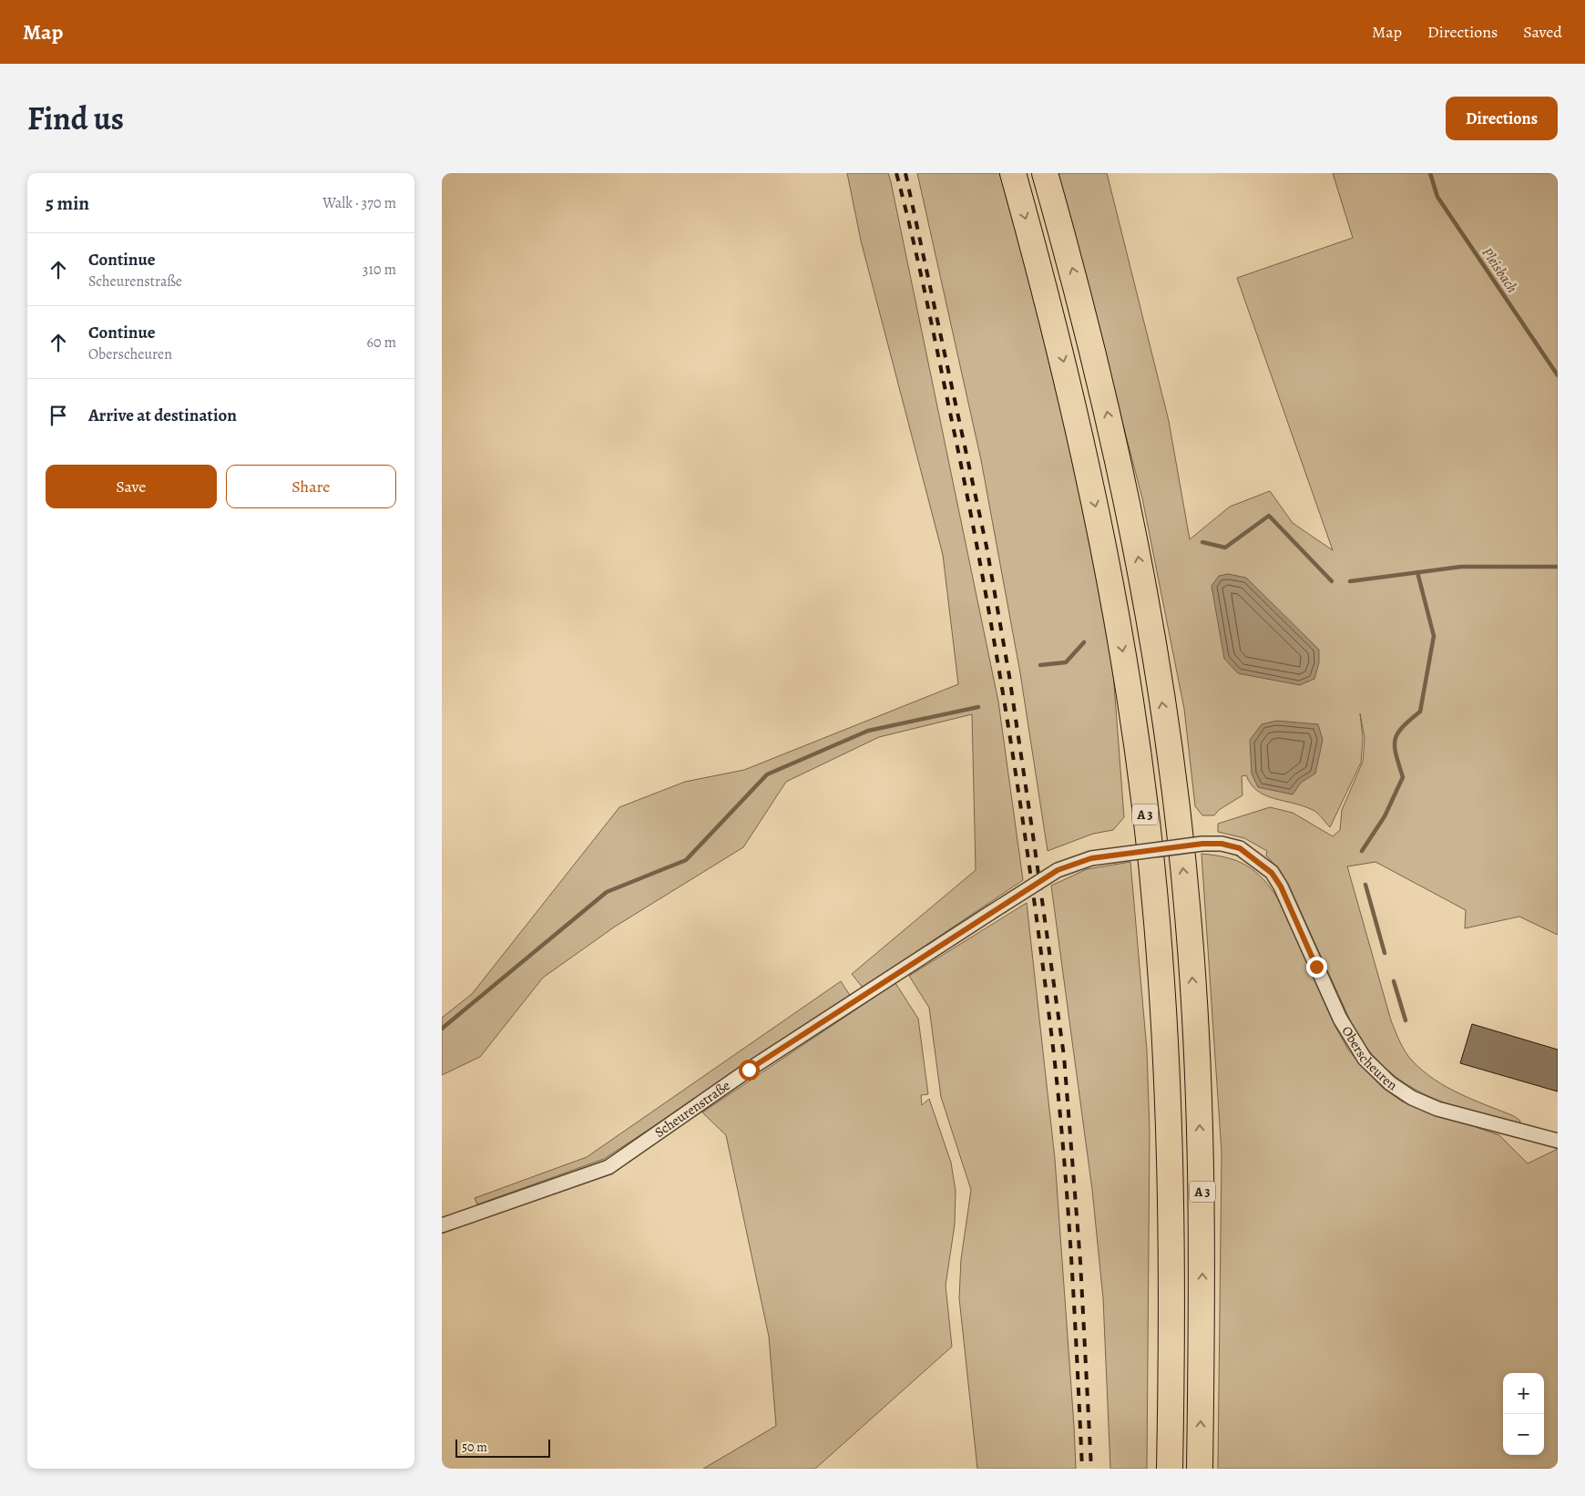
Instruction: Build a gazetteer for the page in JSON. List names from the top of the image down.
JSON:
{
  "streets": {
    "highway": ["A 3"],
    "street": ["Oberscheuren", "Scheurenstraße"]
  },
  "crossings": [
    ["Oberscheuren", "Scheurenstraße"]
  ],
  "water": ["Pleisbach"],
  "scale_bar": "50 m",
  "page": {
    "header": "Map",
    "nav": ["Map", "Directions", "Saved"],
    "title": "Find us",
    "buttons": [
      "Directions",
      ["Save", "Share"]
    ],
    "heading": ["5 min", "Walk · 370 m"],
    "list": [
      ["Continue", "Scheurenstraße", "310 m"],
      ["Continue", "Oberscheuren", "60 m"],
      "Arrive at destination"
    ],
    "map_buttons": ["+", "−"],
    "scale": "50 m"
  }
}
